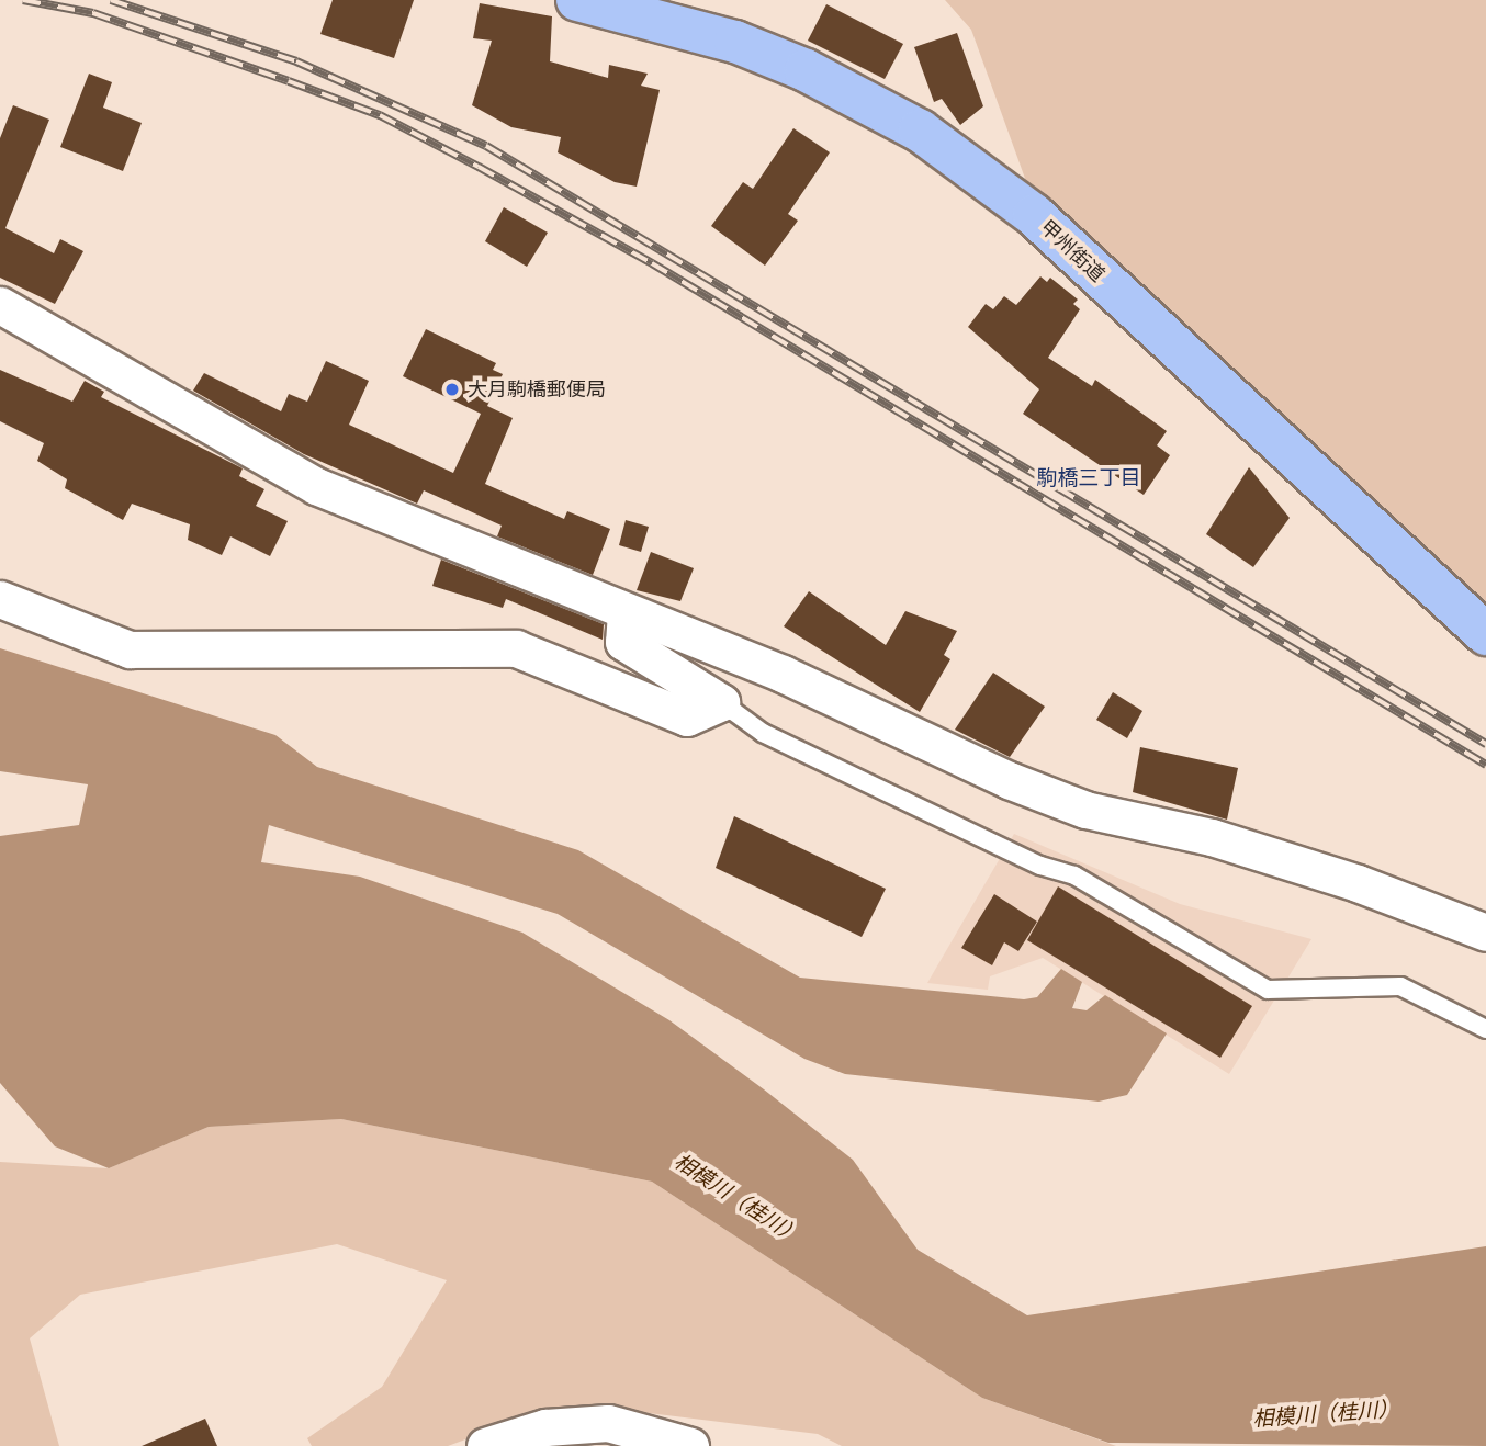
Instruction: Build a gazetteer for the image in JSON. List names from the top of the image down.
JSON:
{
  "streets": {
    "highway": ["甲州街道"]
  },
  "districts": ["駒橋三丁目"],
  "water": ["相模川（桂川）"],
  "places": ["大月駒橋郵便局"]
}
